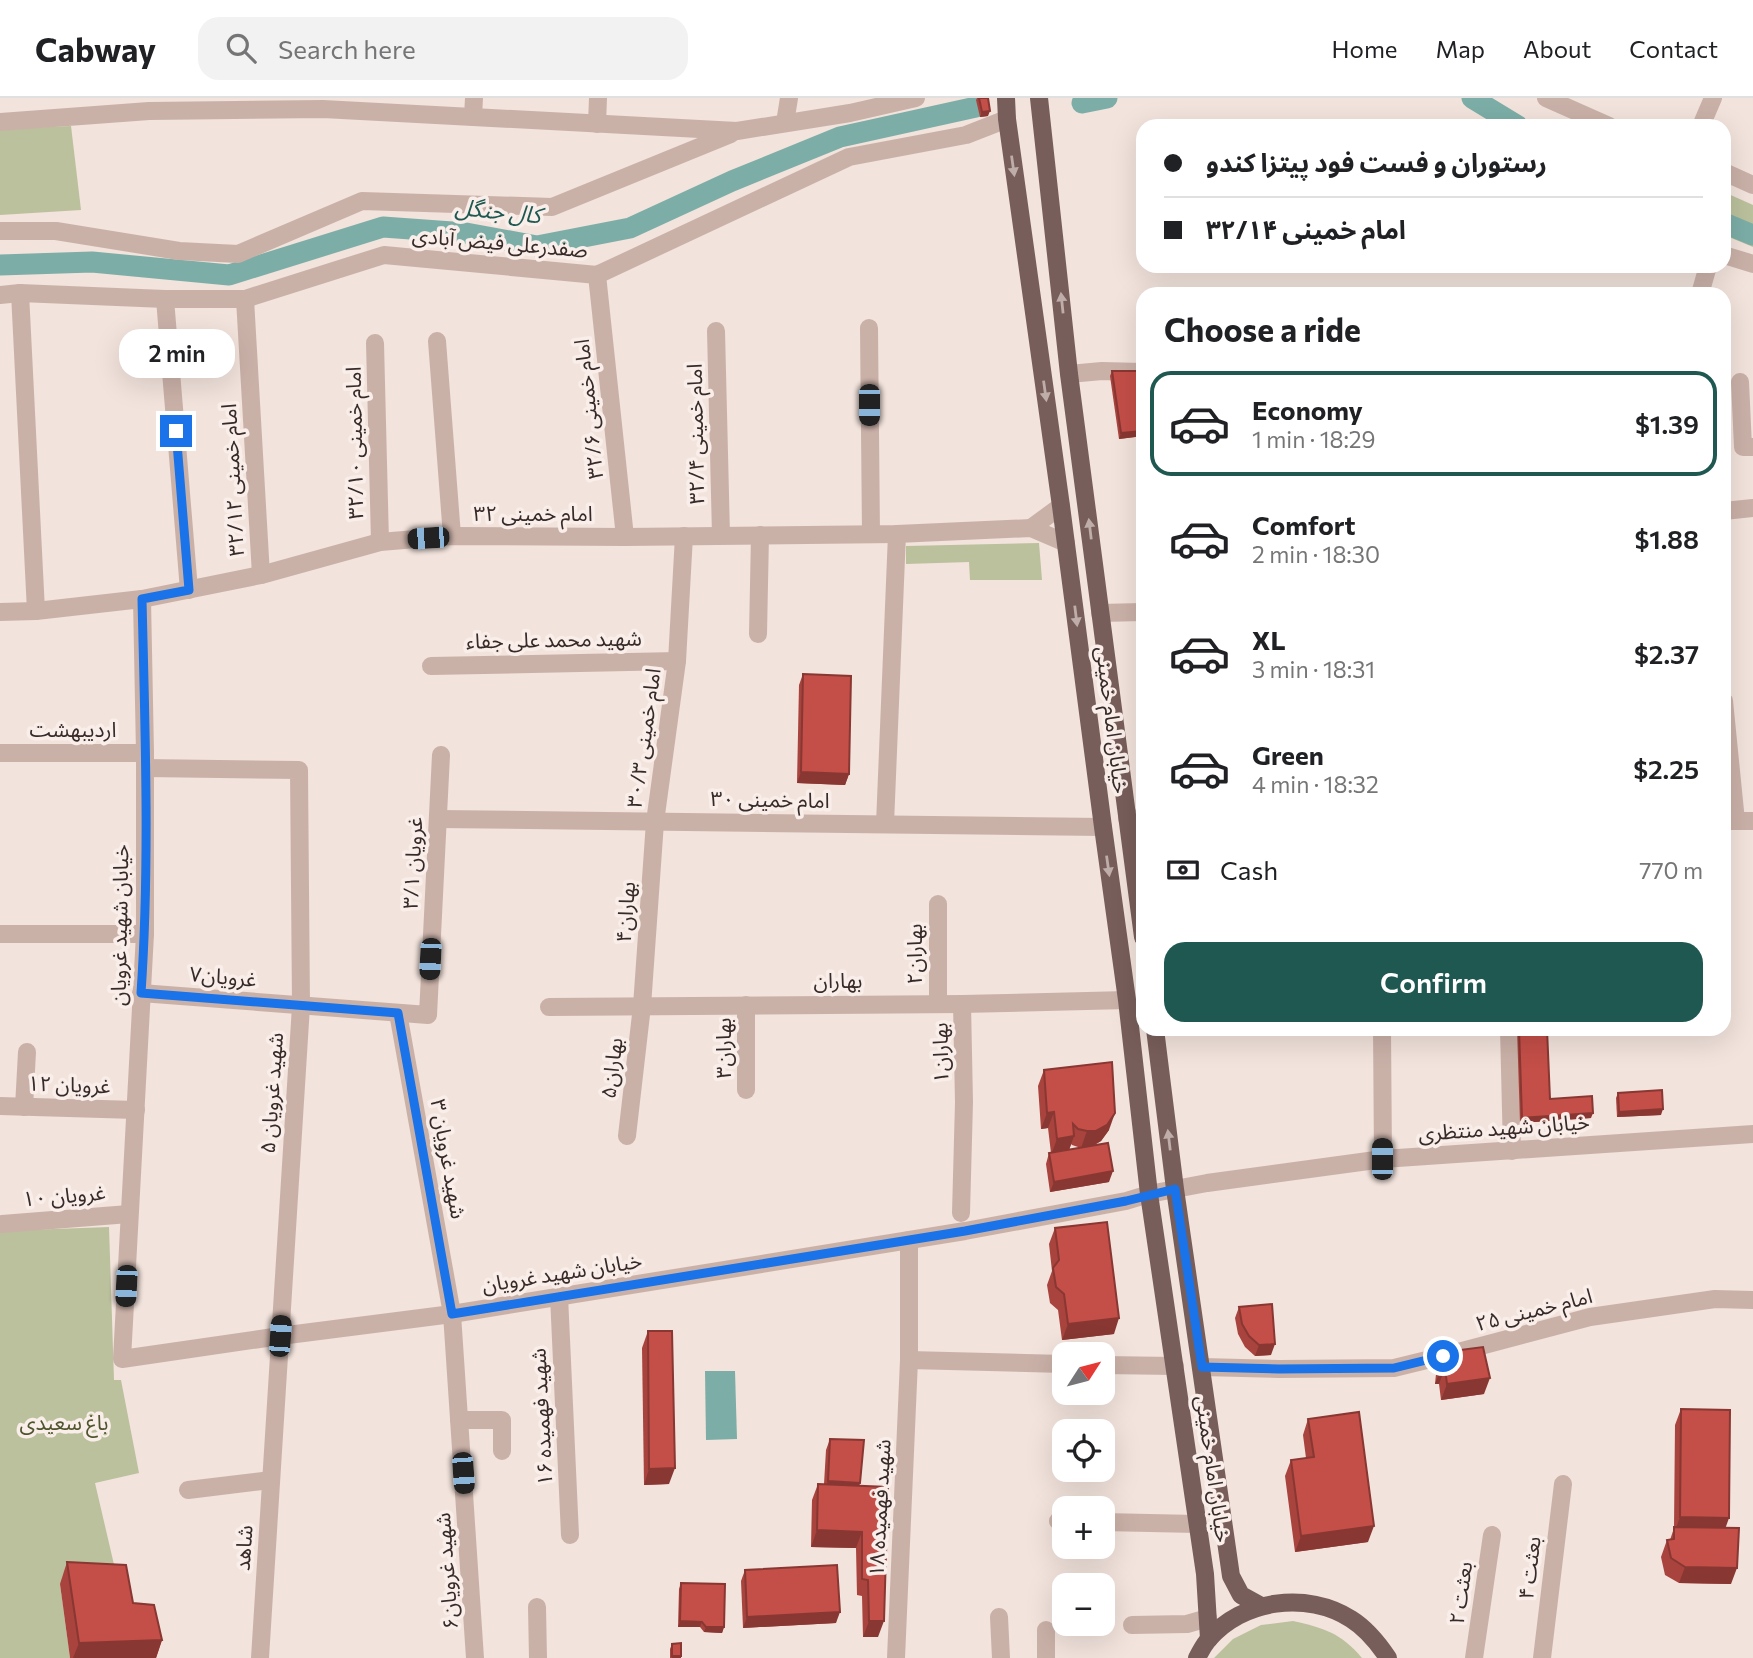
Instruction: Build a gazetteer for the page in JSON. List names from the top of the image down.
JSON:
{
  "streets": {
    "main road": ["خیابان امام خمینی"],
    "street": [
      "صفدرعلی فیض آبادی",
      "امام خمینی ۳۲/۶",
      "امام خمینی ۳۲/۴",
      "امام خمینی ۳۲/۱۰",
      "امام خمینی ۳۲/۱۲",
      "امام خمینی ۳۲",
      "شهید محمد علی جفاء",
      "اردیبهشت",
      "امام خمینی ۳۰/۳",
      "امام خمینی ۳۰",
      "غرویان ۳/۱",
      "بهاران۴",
      "خیابان شهید غرویان",
      "بهاران۲",
      "غرویان۷",
      "بهاران",
      "بهاران۳",
      "بهاران۱",
      "بهاران۵",
      "غرویان ۱۲",
      "شهید غرویان ۵",
      "خیابان شهید منتظری",
      "شهید غرویان ۳",
      "غرویان ۱۰",
      "امام خمینی ۲۵",
      "شهید فهمیده ۱۶",
      "شهید فهمیده ۱۸",
      "شاهد",
      "بعثت ۴",
      "شهید غرویان۶",
      "بعثت ۲"
    ]
  },
  "crossings": [
    ["صفدرعلی فیض آبادی", "امام خمینی ۳۲/۶"],
    ["صفدرعلی فیض آبادی", "امام خمینی ۳۲/۱۲"],
    ["صفدرعلی فیض آبادی", "خیابان امام خمینی"],
    ["امام خمینی ۳۲/۶", "امام خمینی ۳۲"],
    ["امام خمینی ۳۲/۴", "امام خمینی ۳۲"],
    ["امام خمینی ۳۲/۱۰", "امام خمینی ۳۲"],
    ["امام خمینی ۳۲/۱۲", "امام خمینی ۳۲"],
    ["امام خمینی ۳۲", "امام خمینی ۳۰/۳"],
    ["امام خمینی ۳۲", "خیابان شهید غرویان"],
    ["شهید محمد علی جفاء", "امام خمینی ۳۰/۳"],
    ["خیابان امام خمینی", "امام خمینی ۳۰"],
    ["خیابان امام خمینی", "خیابان شهید غرویان"],
    ["خیابان امام خمینی", "بهاران"],
    ["خیابان امام خمینی", "خیابان شهید منتظری"],
    ["خیابان امام خمینی", "امام خمینی ۲۵"],
    ["اردیبهشت", "خیابان شهید غرویان"],
    ["اردیبهشت", "شهید غرویان ۵"],
    ["امام خمینی ۳۰/۳", "امام خمینی ۳۰"],
    ["امام خمینی ۳۰/۳", "بهاران۴"],
    ["امام خمینی ۳۰", "غرویان ۳/۱"],
    ["امام خمینی ۳۰", "بهاران۴"],
    ["غرویان ۳/۱", "غرویان۷"],
    ["بهاران۴", "بهاران"],
    ["بهاران۴", "بهاران۵"],
    ["خیابان شهید غرویان", "غرویان۷"],
    ["خیابان شهید غرویان", "غرویان ۱۲"],
    ["خیابان شهید غرویان", "شهید غرویان ۵"],
    ["خیابان شهید غرویان", "خیابان شهید منتظری"],
    ["خیابان شهید غرویان", "شهید غرویان ۳"],
    ["خیابان شهید غرویان", "غرویان ۱۰"],
    ["خیابان شهید غرویان", "شهید فهمیده ۱۶"],
    ["خیابان شهید غرویان", "شهید فهمیده ۱۸"],
    ["خیابان شهید غرویان", "شهید غرویان۶"],
    ["بهاران۲", "بهاران"],
    ["غرویان۷", "شهید غرویان ۵"],
    ["غرویان۷", "شهید غرویان ۳"],
    ["بهاران", "بهاران۳"],
    ["بهاران", "بهاران۱"],
    ["بهاران", "بهاران۵"],
    ["شهید غرویان ۵", "شاهد"],
    ["شهید غرویان ۳", "شهید غرویان۶"]
  ],
  "water": ["کال جنگل"],
  "parks": ["باغ سعیدی"],
  "north": "top right",
  "page": {
    "header": "Cabway",
    "search": "Search here",
    "nav": [
      "Home",
      "Map",
      "About",
      "Contact"
    ],
    "banner": ["رستوران و فست فود پیتزا کندو", "امام خمینی ۳۲/۱۴"],
    "heading": "Choose a ride",
    "bubble": "2 min",
    "list": [
      {
        "name": "Economy",
        "note": "1 min · 18:29",
        "value": "$1.39"
      },
      {
        "name": "Comfort",
        "note": "2 min · 18:30",
        "value": "$1.88"
      },
      {
        "name": "XL",
        "note": "3 min · 18:31",
        "value": "$2.37"
      },
      {
        "name": "Green",
        "note": "4 min · 18:32",
        "value": "$2.25"
      }
    ],
    "pay": ["Cash", "770 m"],
    "buttons": "Confirm",
    "map_buttons": ["+", "−"]
  }
}
